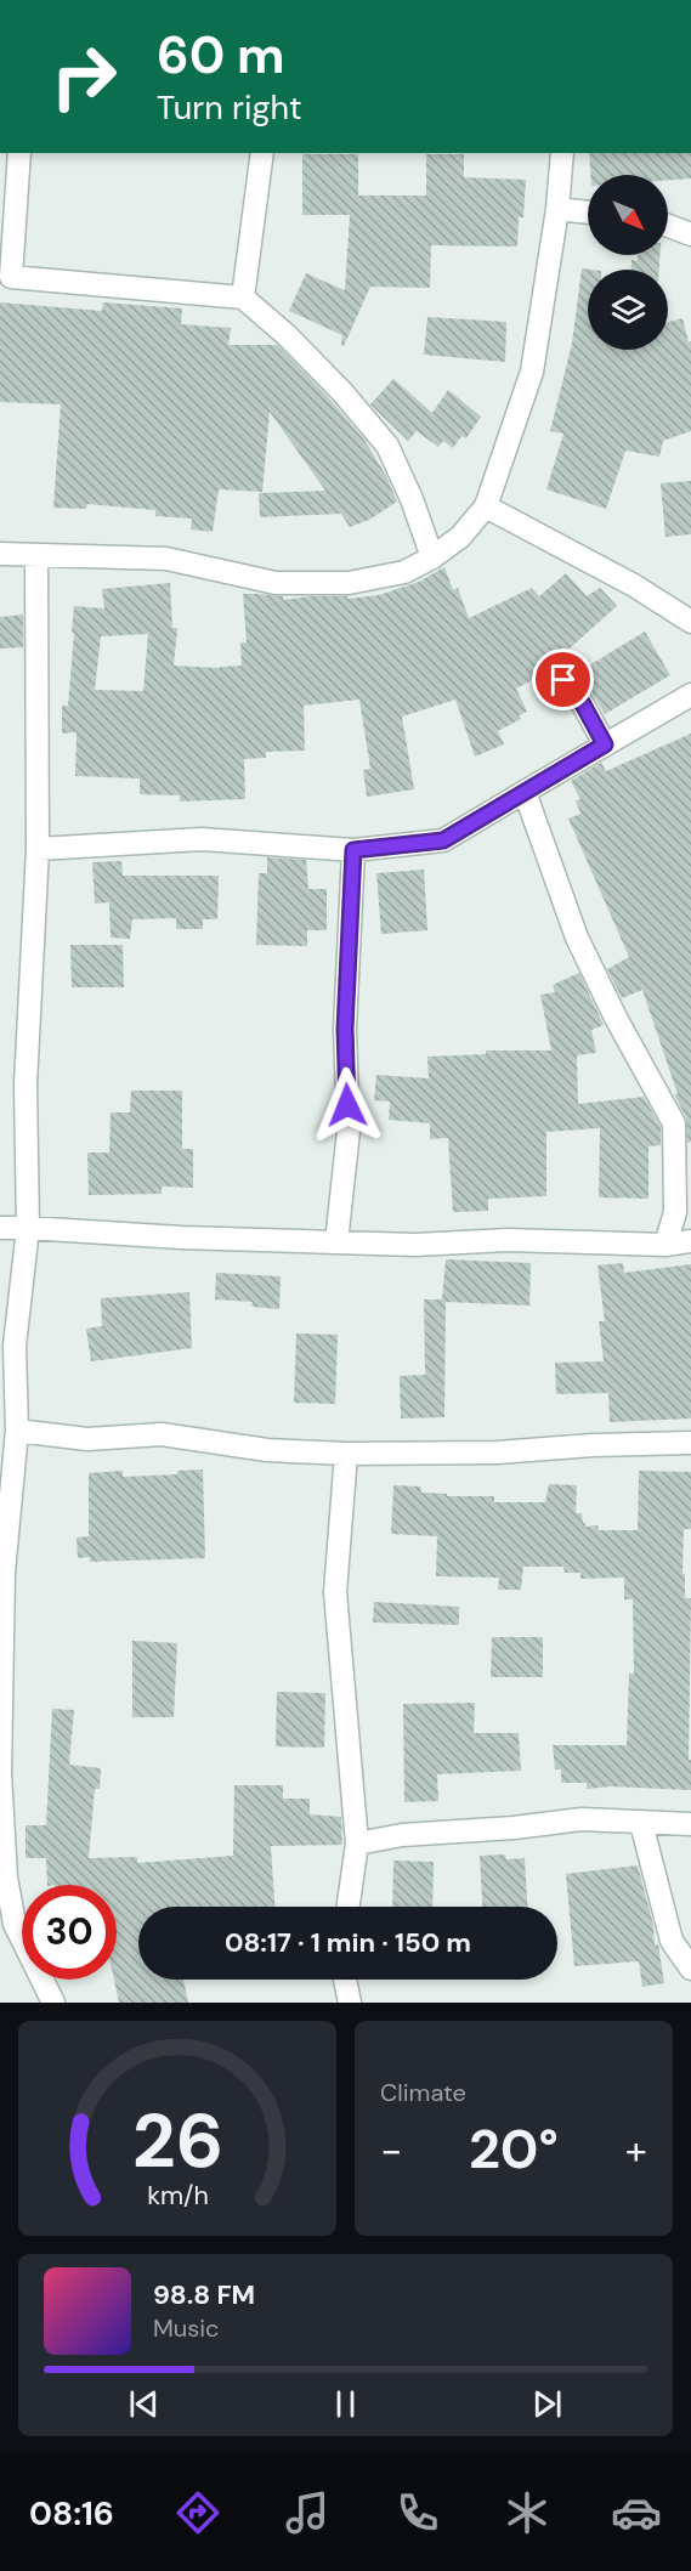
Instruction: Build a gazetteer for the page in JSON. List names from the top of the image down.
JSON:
{
  "north": "bottom right",
  "page": {
    "turn": ["60 m", "Turn right"],
    "limit": "30",
    "trip": "08:17 · 1 min · 150 m",
    "tile": "Climate",
    "heat": ["−", "20°", "+"],
    "song": ["98.8 FM", "Music"],
    "tabs": "08:16",
    "gauge": ["26", "km/h"]
  }
}
